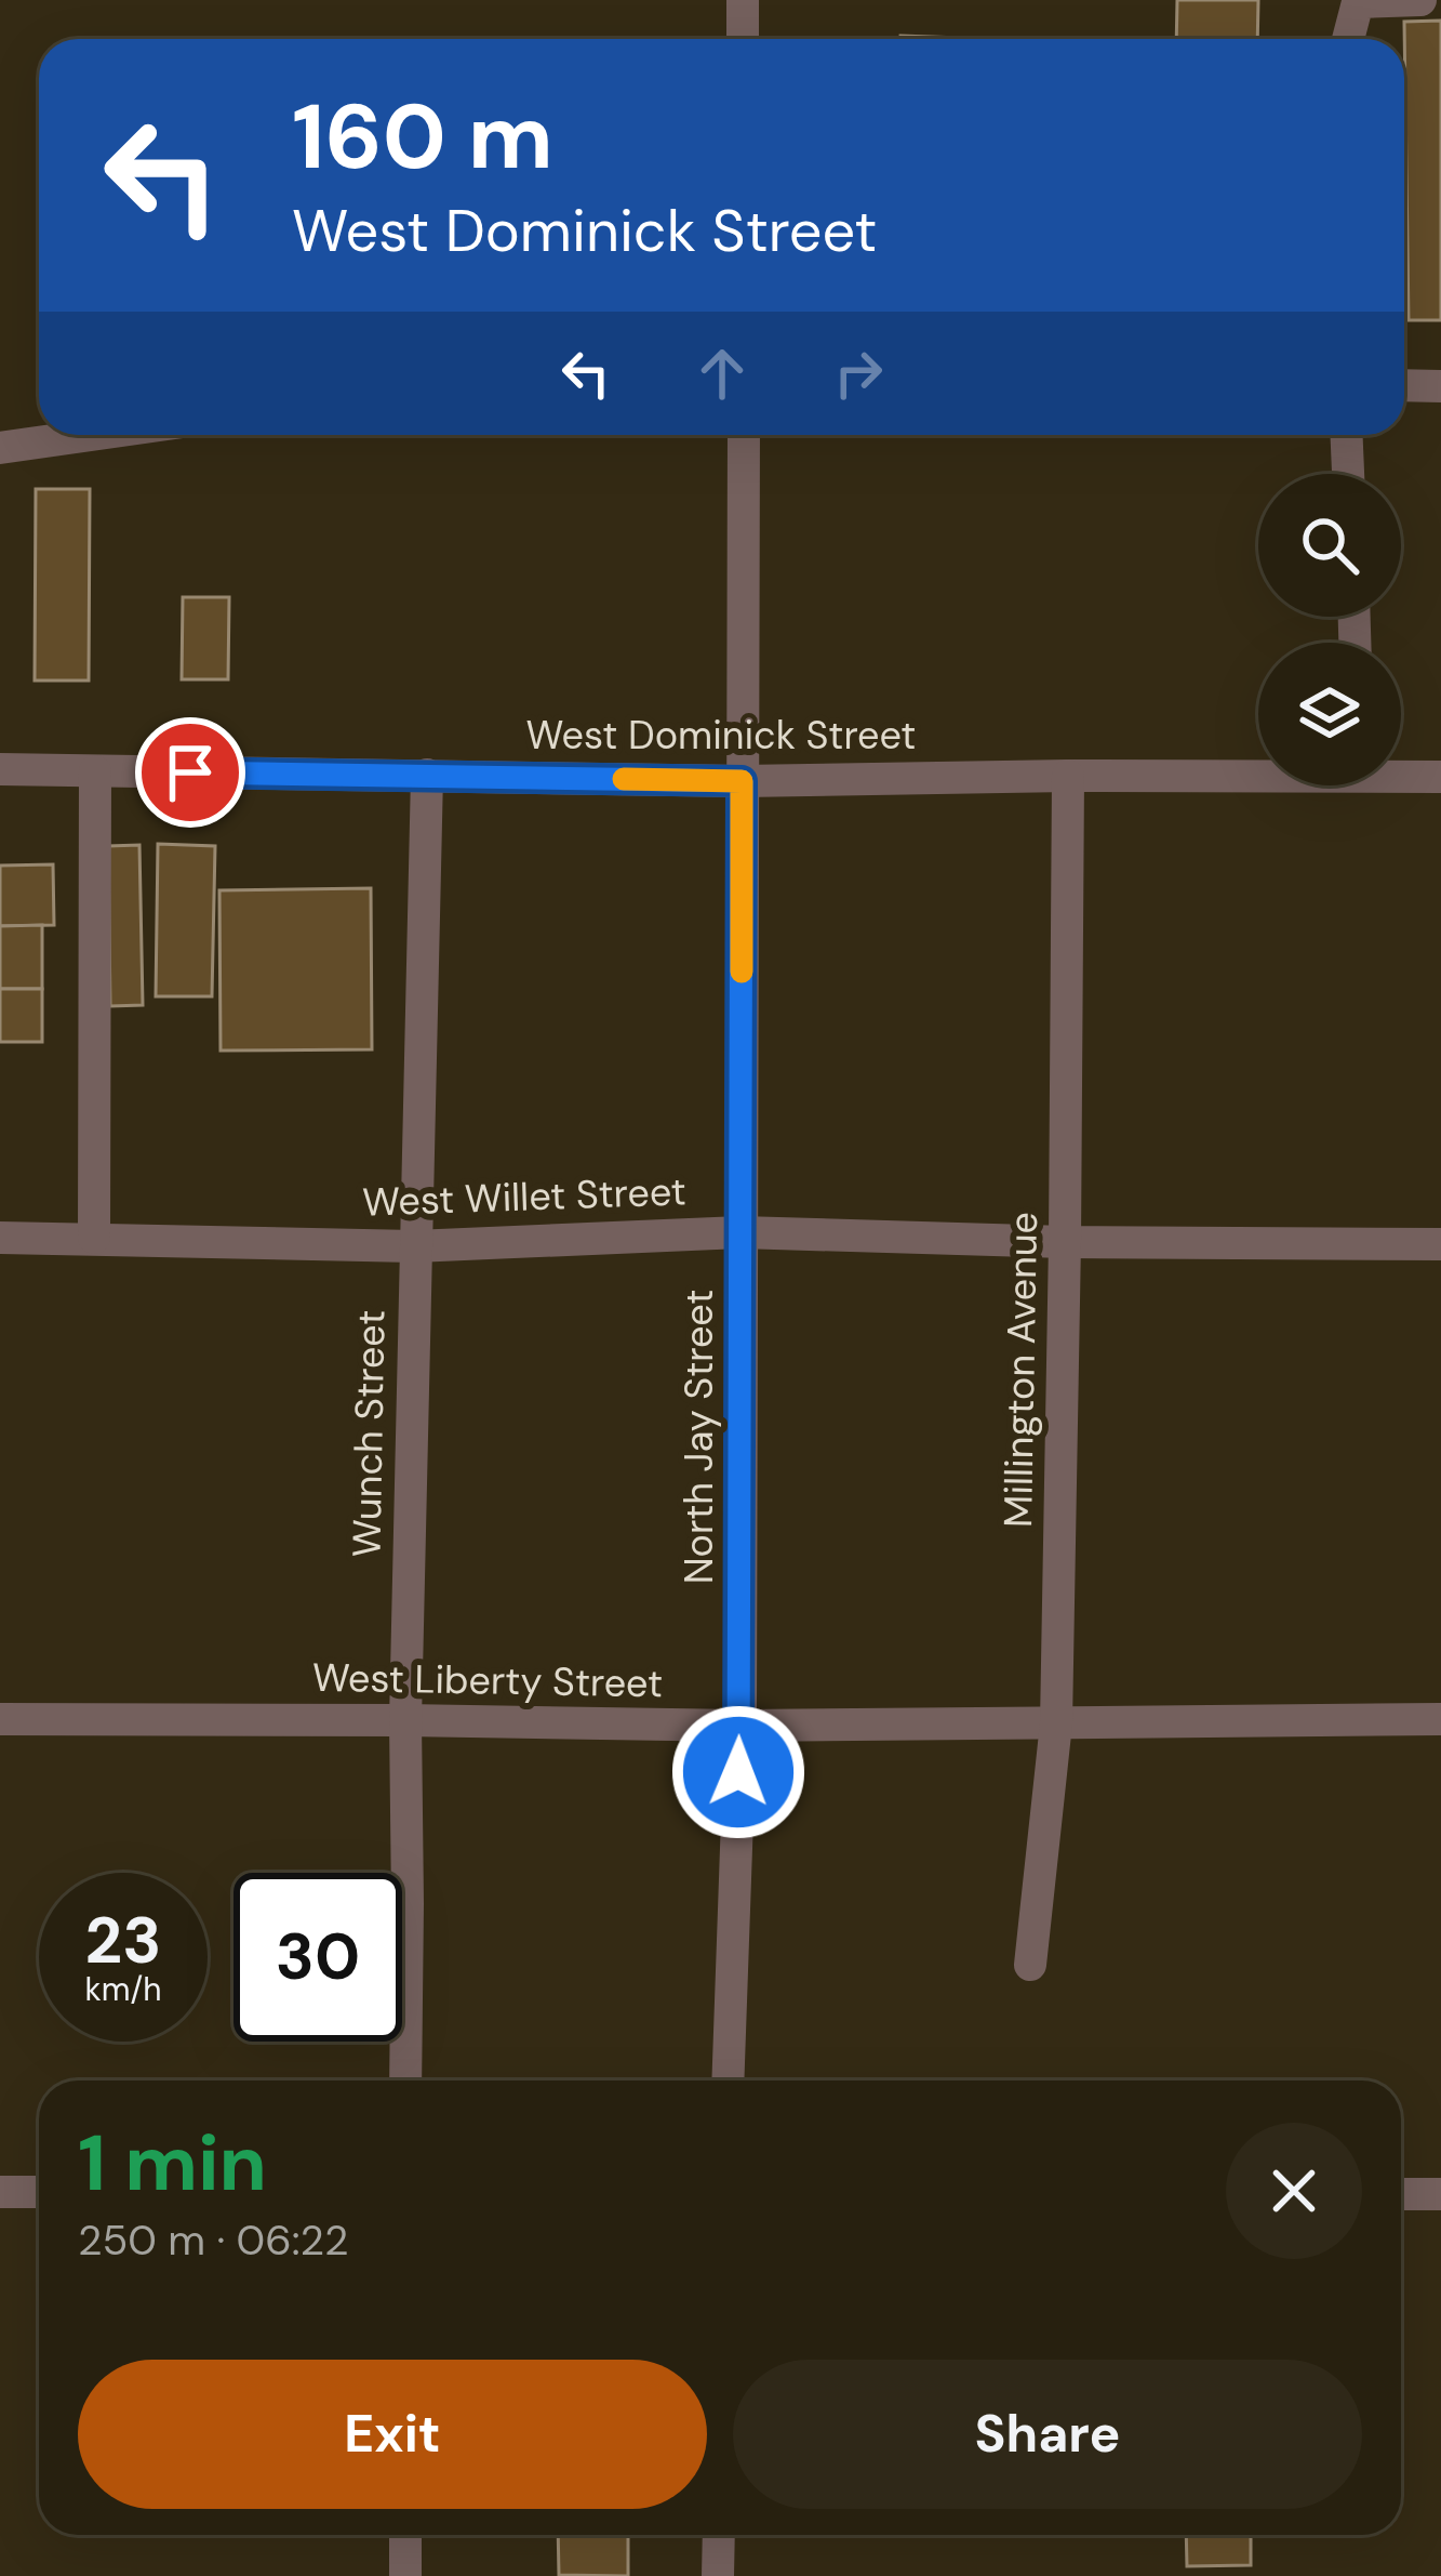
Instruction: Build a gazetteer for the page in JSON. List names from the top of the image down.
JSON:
{
  "streets": {
    "street": [
      "West Dominick Street",
      "West Willet Street",
      "Millington Avenue",
      "Wunch Street",
      "North Jay Street",
      "West Liberty Street"
    ]
  },
  "crossings": [
    ["West Dominick Street", "Millington Avenue"],
    ["West Dominick Street", "Wunch Street"],
    ["West Dominick Street", "North Jay Street"],
    ["West Willet Street", "Millington Avenue"],
    ["West Willet Street", "Wunch Street"],
    ["West Willet Street", "North Jay Street"],
    ["Millington Avenue", "West Liberty Street"],
    ["Wunch Street", "West Liberty Street"],
    ["North Jay Street", "West Liberty Street"]
  ],
  "page": {
    "turn": ["160 m", "West Dominick Street"],
    "speed": "23 km/h",
    "limit": "30",
    "heading": ["1 min", "250 m · 06:22"],
    "buttons": ["Exit", "Share"]
  }
}
